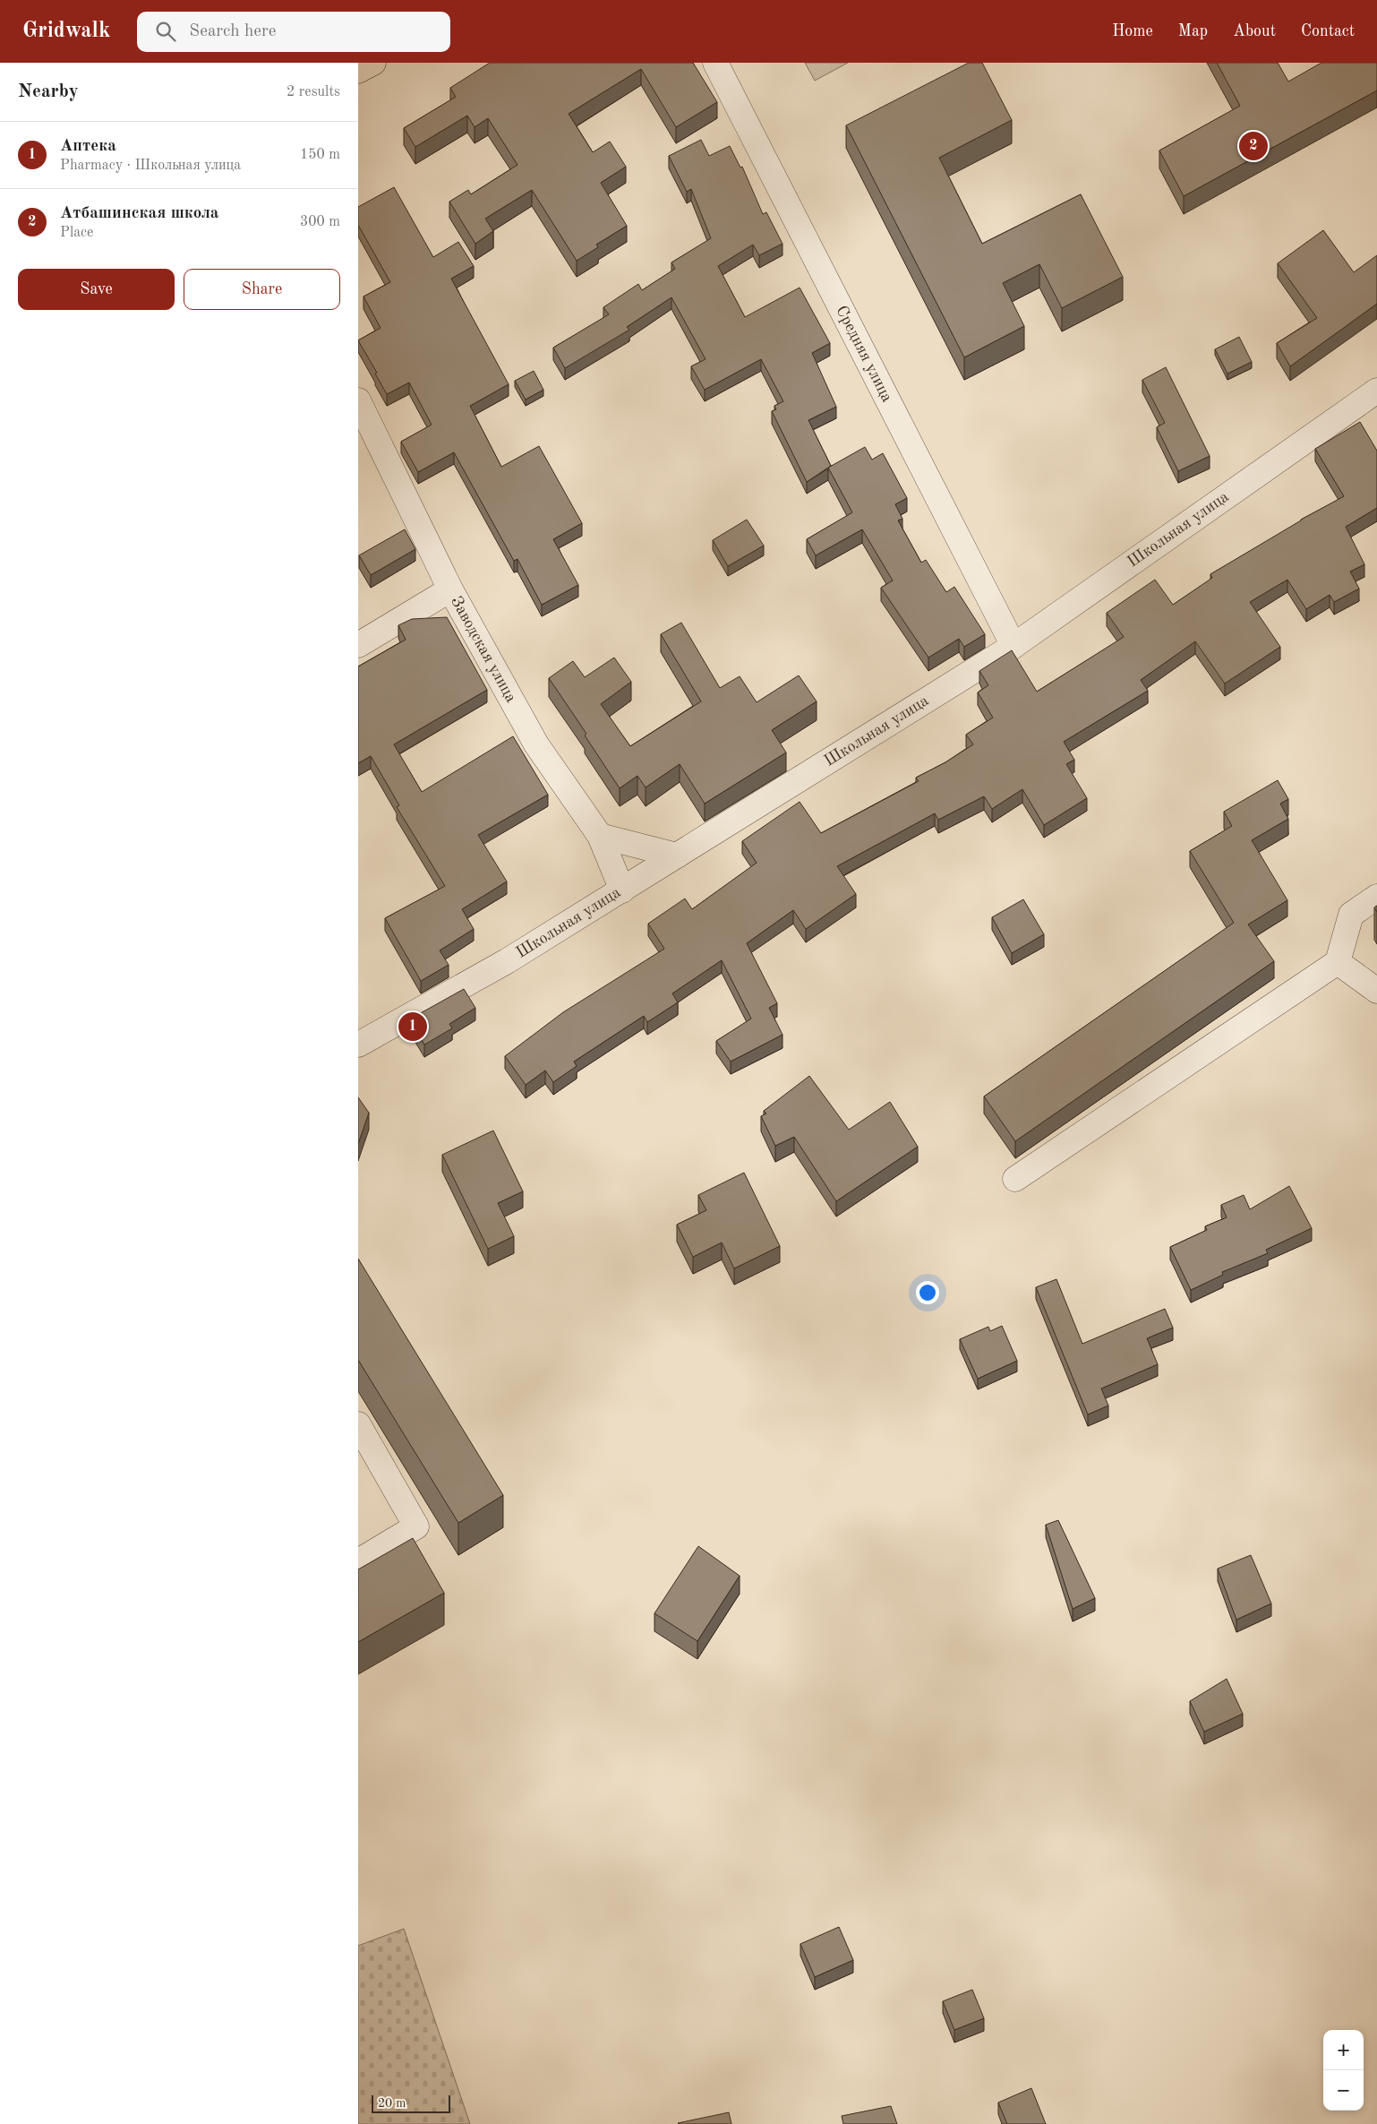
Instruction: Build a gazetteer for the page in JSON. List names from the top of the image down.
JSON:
{
  "streets": {
    "street": ["Средняя улица", "Школьная улица", "Заводская улица"]
  },
  "crossings": [
    ["Средняя улица", "Школьная улица"],
    ["Школьная улица", "Заводская улица"]
  ],
  "scale_bar": "20 m",
  "page": {
    "header": "Gridwalk",
    "search": "Search here",
    "nav": [
      "Home",
      "Map",
      "About",
      "Contact"
    ],
    "heading": ["Nearby", "2 results"],
    "list": [
      {
        "mark": "1",
        "name": "Аптека",
        "note": "Pharmacy · Школьная улица",
        "value": "150 m"
      },
      {
        "mark": "2",
        "name": "Атбашинская школа",
        "note": "Place",
        "value": "300 m"
      }
    ],
    "pins": ["2", "1"],
    "buttons": ["Save", "Share"],
    "map_buttons": ["+", "−"],
    "scale": "20 m"
  }
}
